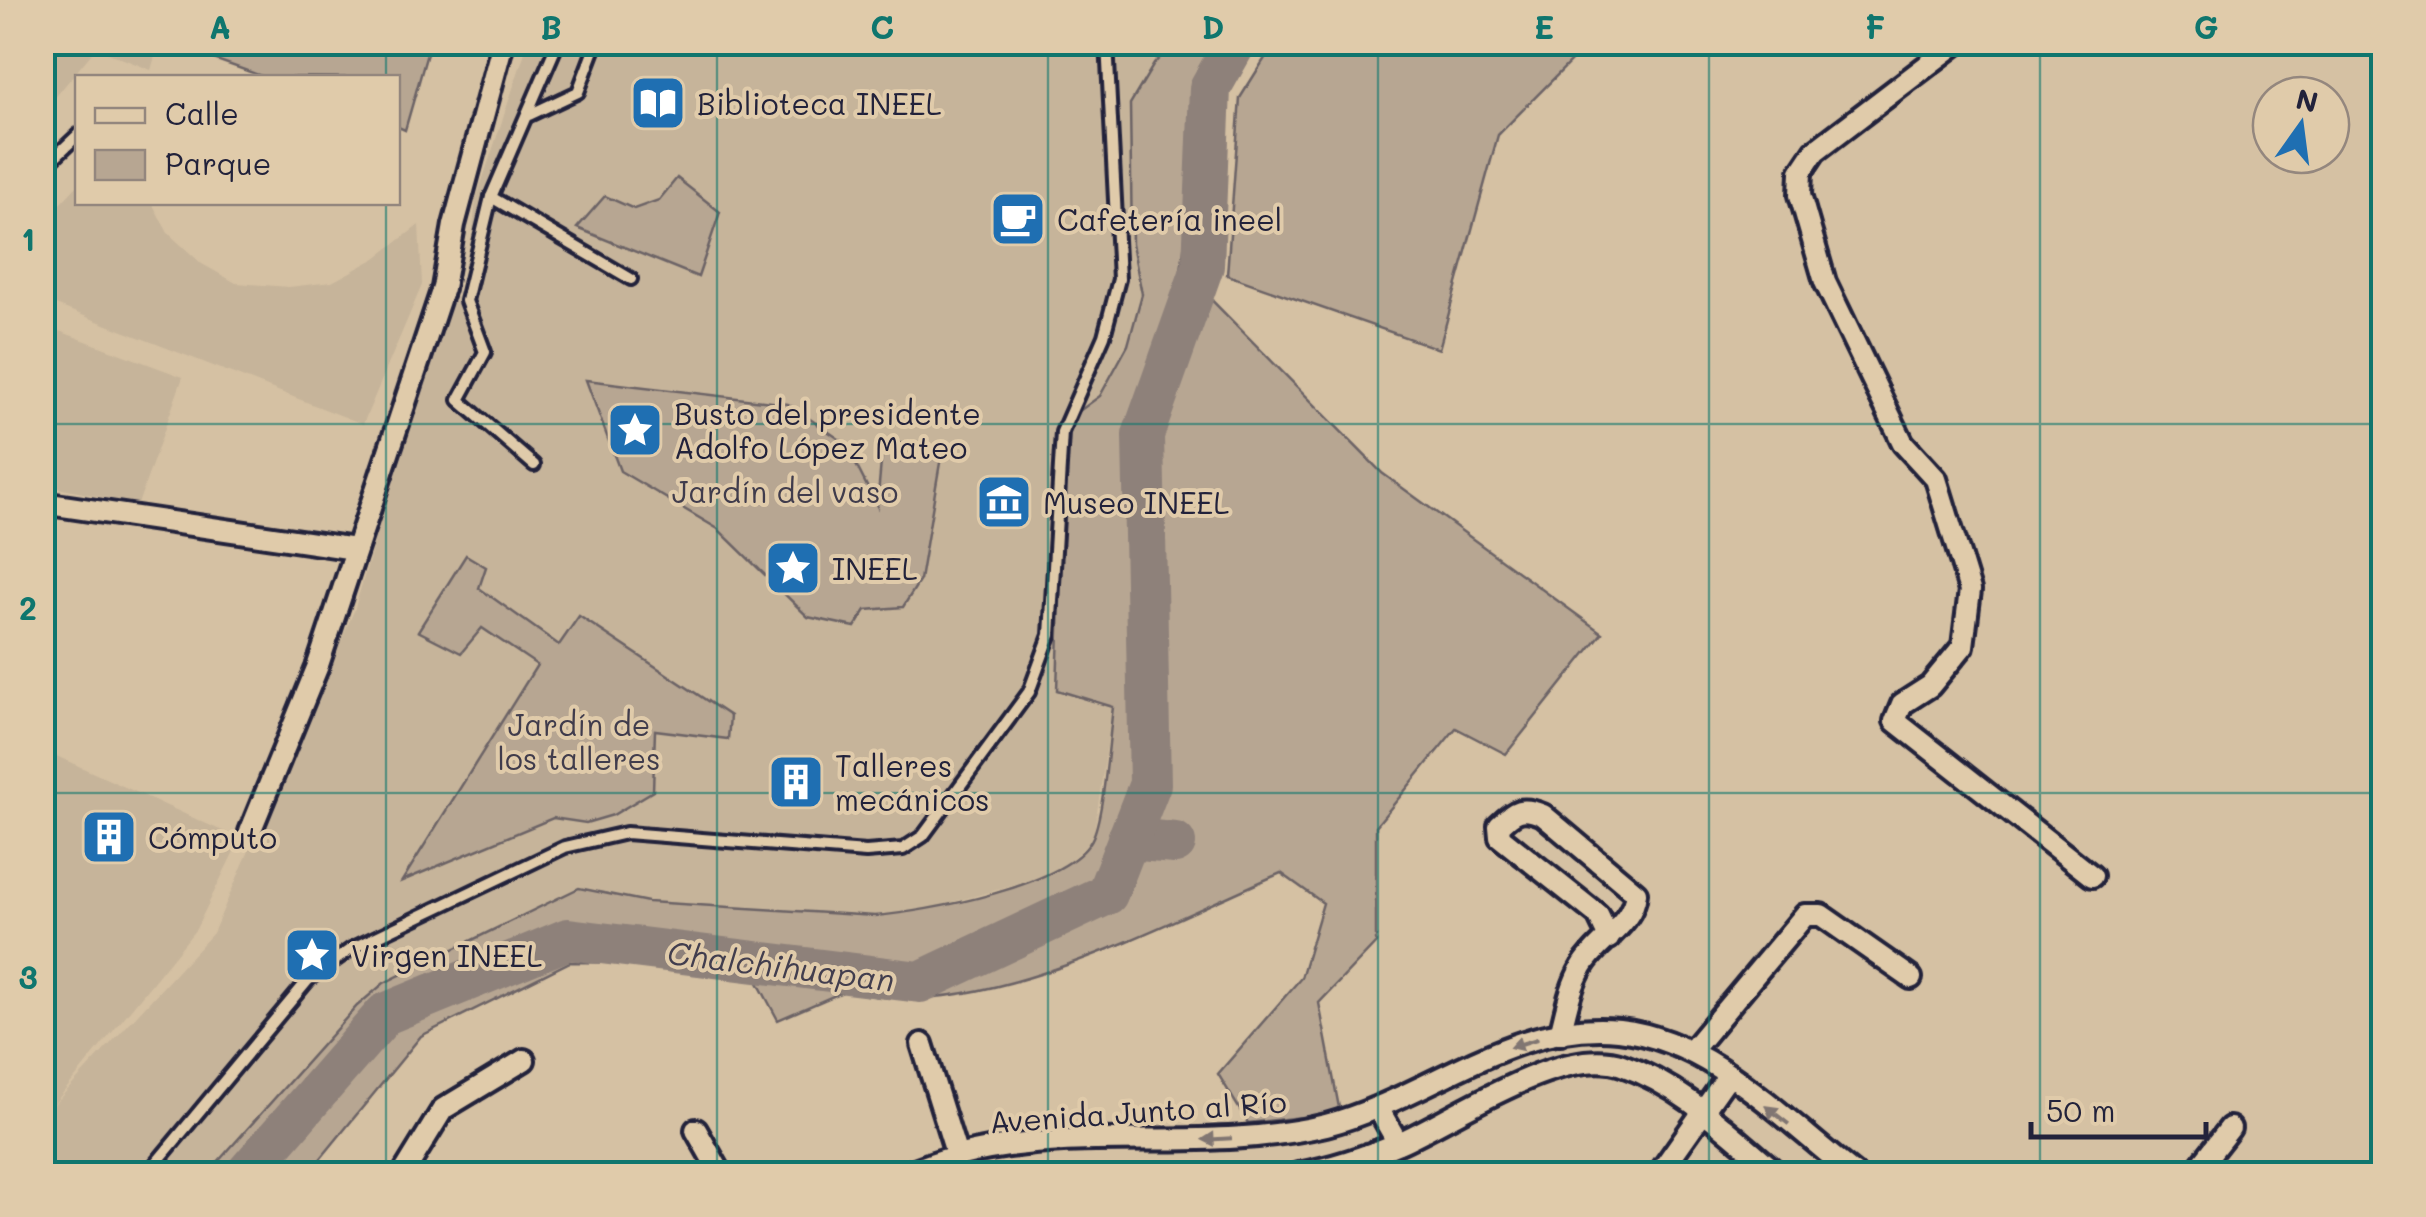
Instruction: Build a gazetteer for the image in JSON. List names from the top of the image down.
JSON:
{
  "streets": {
    "street": ["Avenida Junto al Río"]
  },
  "water": ["Chalchihuapan"],
  "parks": ["Jardín del vaso", "Jardín de los talleres"],
  "places": {
    "library": ["Biblioteca INEEL"],
    "cafe": ["Cafetería ineel"],
    "place": ["Busto del presidente Adolfo López Mateo", "INEEL", "Virgen INEEL"],
    "museum": ["Museo INEEL"],
    "building": ["Talleres mecánicos", "Cómputo"]
  },
  "legend": ["Calle", "Parque"],
  "scale_bar": "50 m",
  "north": "top",
  "grid": {
    "columns": [
      "A",
      "B",
      "C",
      "D",
      "E",
      "F",
      "G"
    ],
    "rows": ["1", "2", "3"]
  }
}
